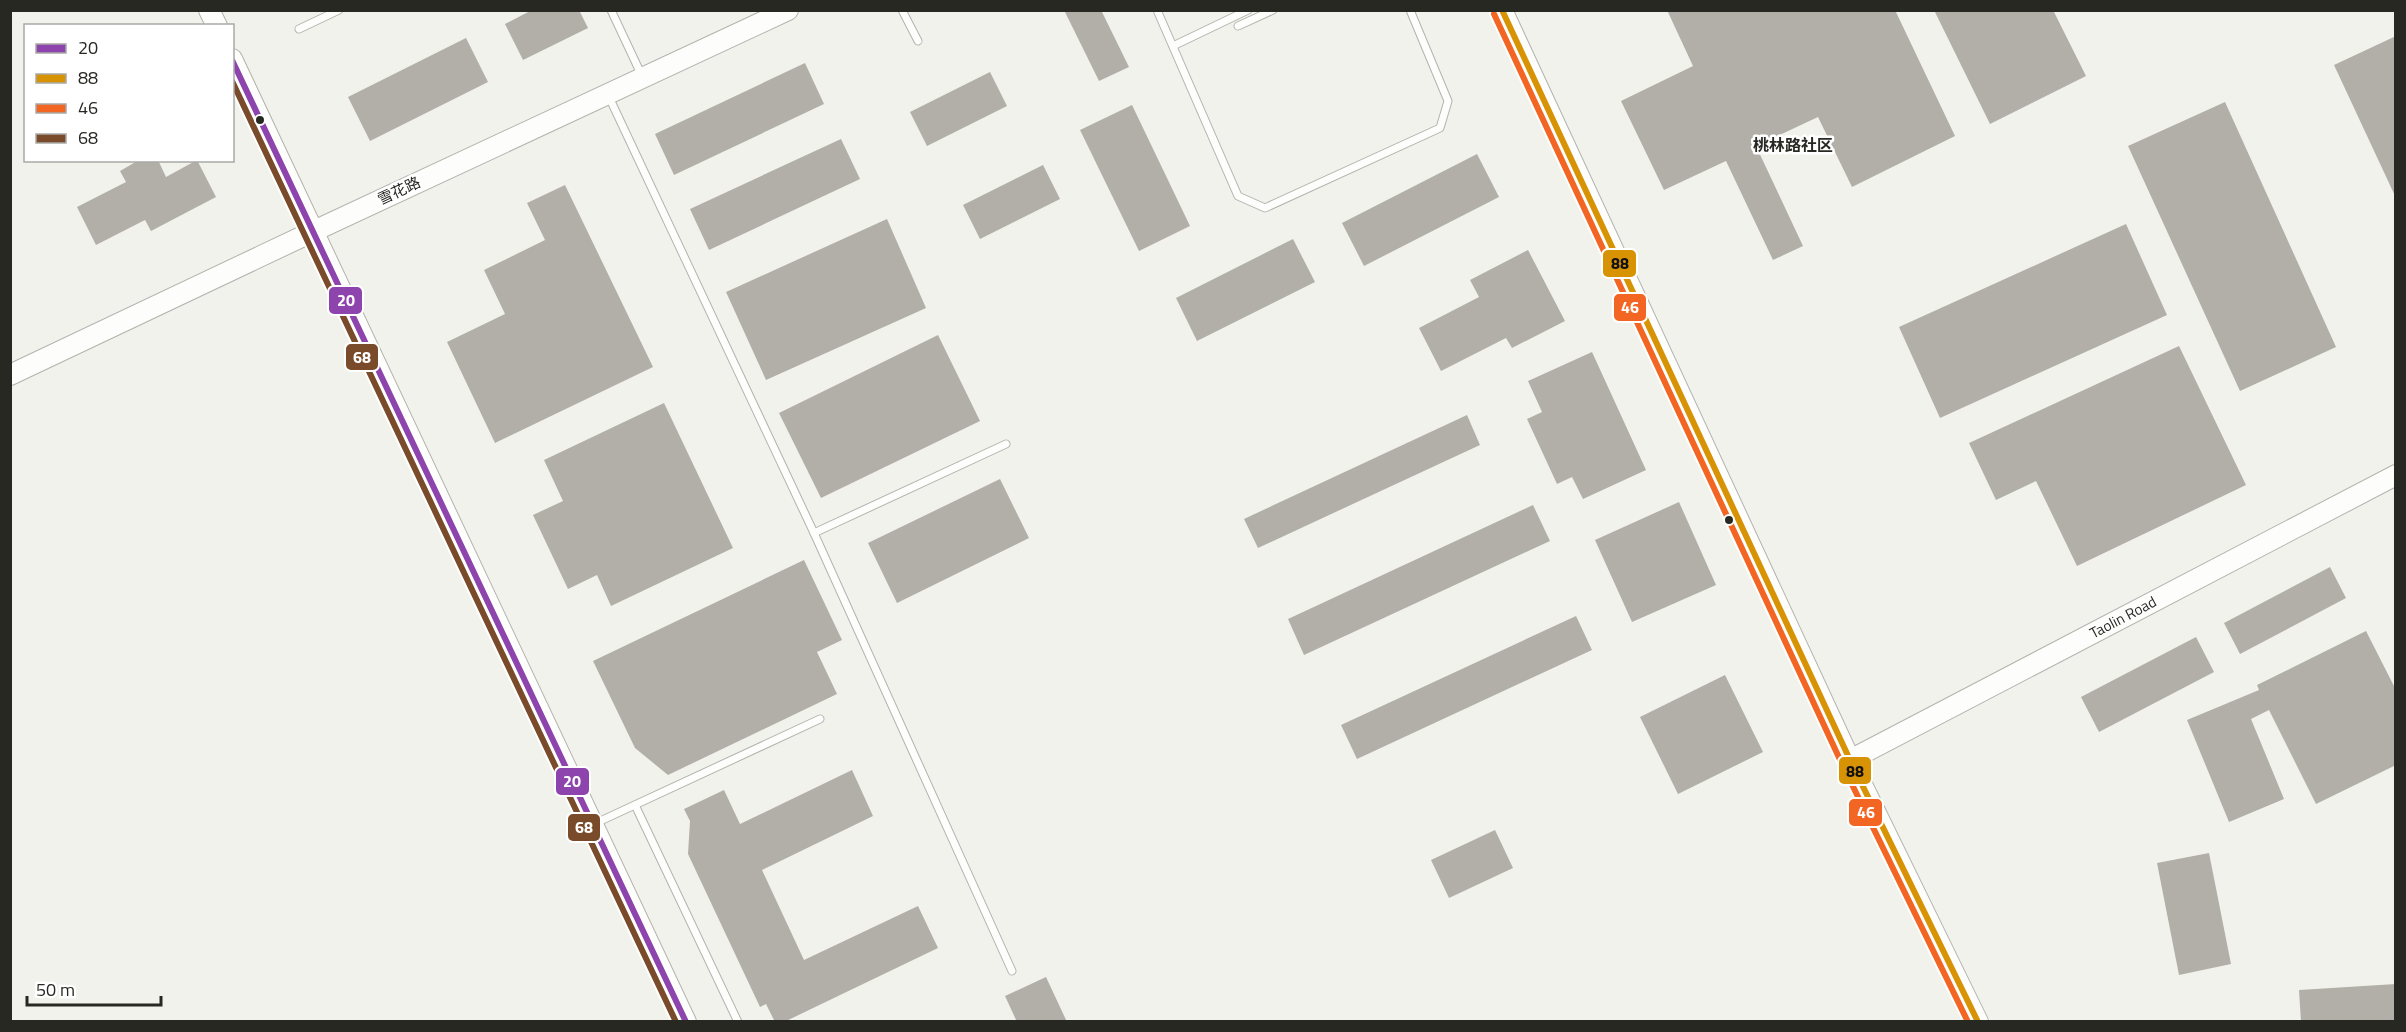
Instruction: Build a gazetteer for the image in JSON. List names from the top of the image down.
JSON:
{
  "streets": {
    "street": ["雪花路", "Taolin Road"]
  },
  "districts": ["桃林路社区"],
  "lines": [
    "transit line 88",
    "transit line 46",
    "transit line 20",
    "transit line 68"
  ],
  "legend": [
    "20",
    "88",
    "46",
    "68"
  ],
  "scale_bar": "50 m"
}
